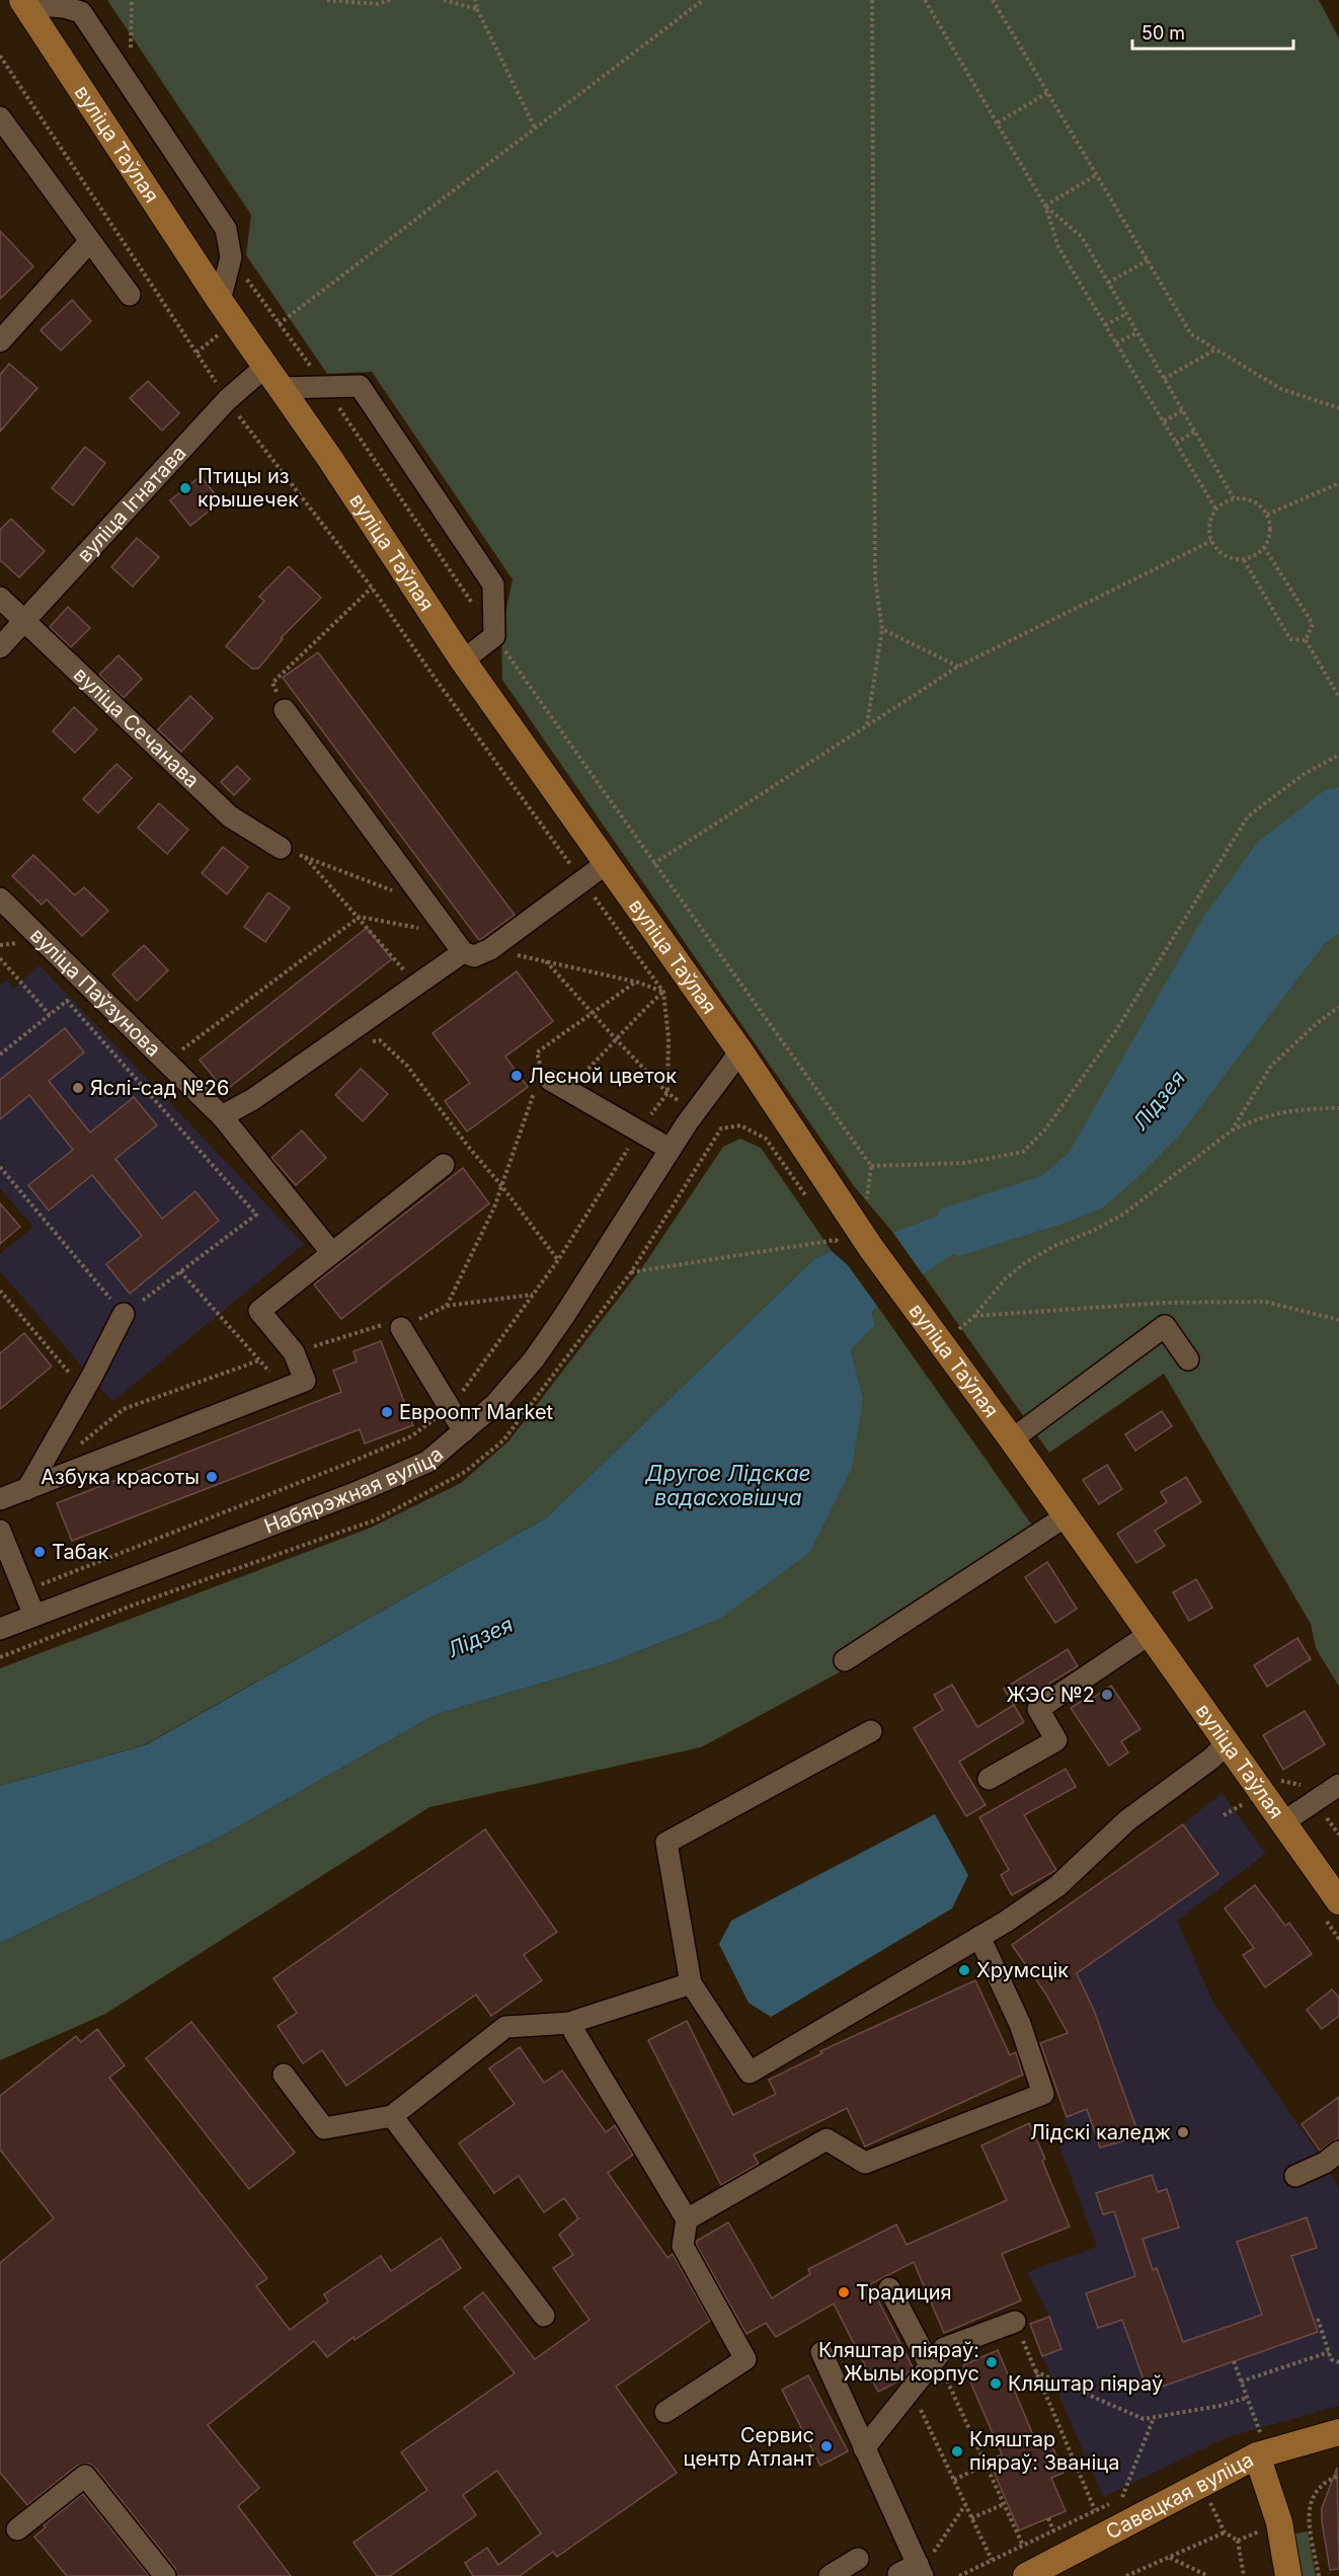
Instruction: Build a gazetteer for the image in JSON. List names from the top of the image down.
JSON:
{
  "streets": {
    "main road": ["вуліца Таўлая", "Савецкая вуліца"],
    "street": [
      "вуліца Ігнатава",
      "вуліца Сечанава",
      "вуліца Паўзунова",
      "Набярэжная вуліца"
    ]
  },
  "crossings": [
    ["вуліца Таўлая", "вуліца Ігнатава"],
    ["вуліца Таўлая", "Набярэжная вуліца"],
    ["вуліца Ігнатава", "вуліца Сечанава"]
  ],
  "water": ["Лідзея", "Другое Лідскае вадасховішча"],
  "places": [
    "Птицы из крышечек",
    "Лесной цветок",
    "Яслі-сад №26",
    "Евроопт Market",
    "Азбука красоты",
    "Табак",
    "ЖЭС №2",
    "Хрумсцік",
    "Лідскі каледж",
    "Традиция",
    "Кляштар піяраў: Жылы корпус",
    "Кляштар піяраў",
    "Сервис центр Атлант",
    "Кляштар піяраў: Званіца"
  ],
  "scale_bar": "50 m"
}
